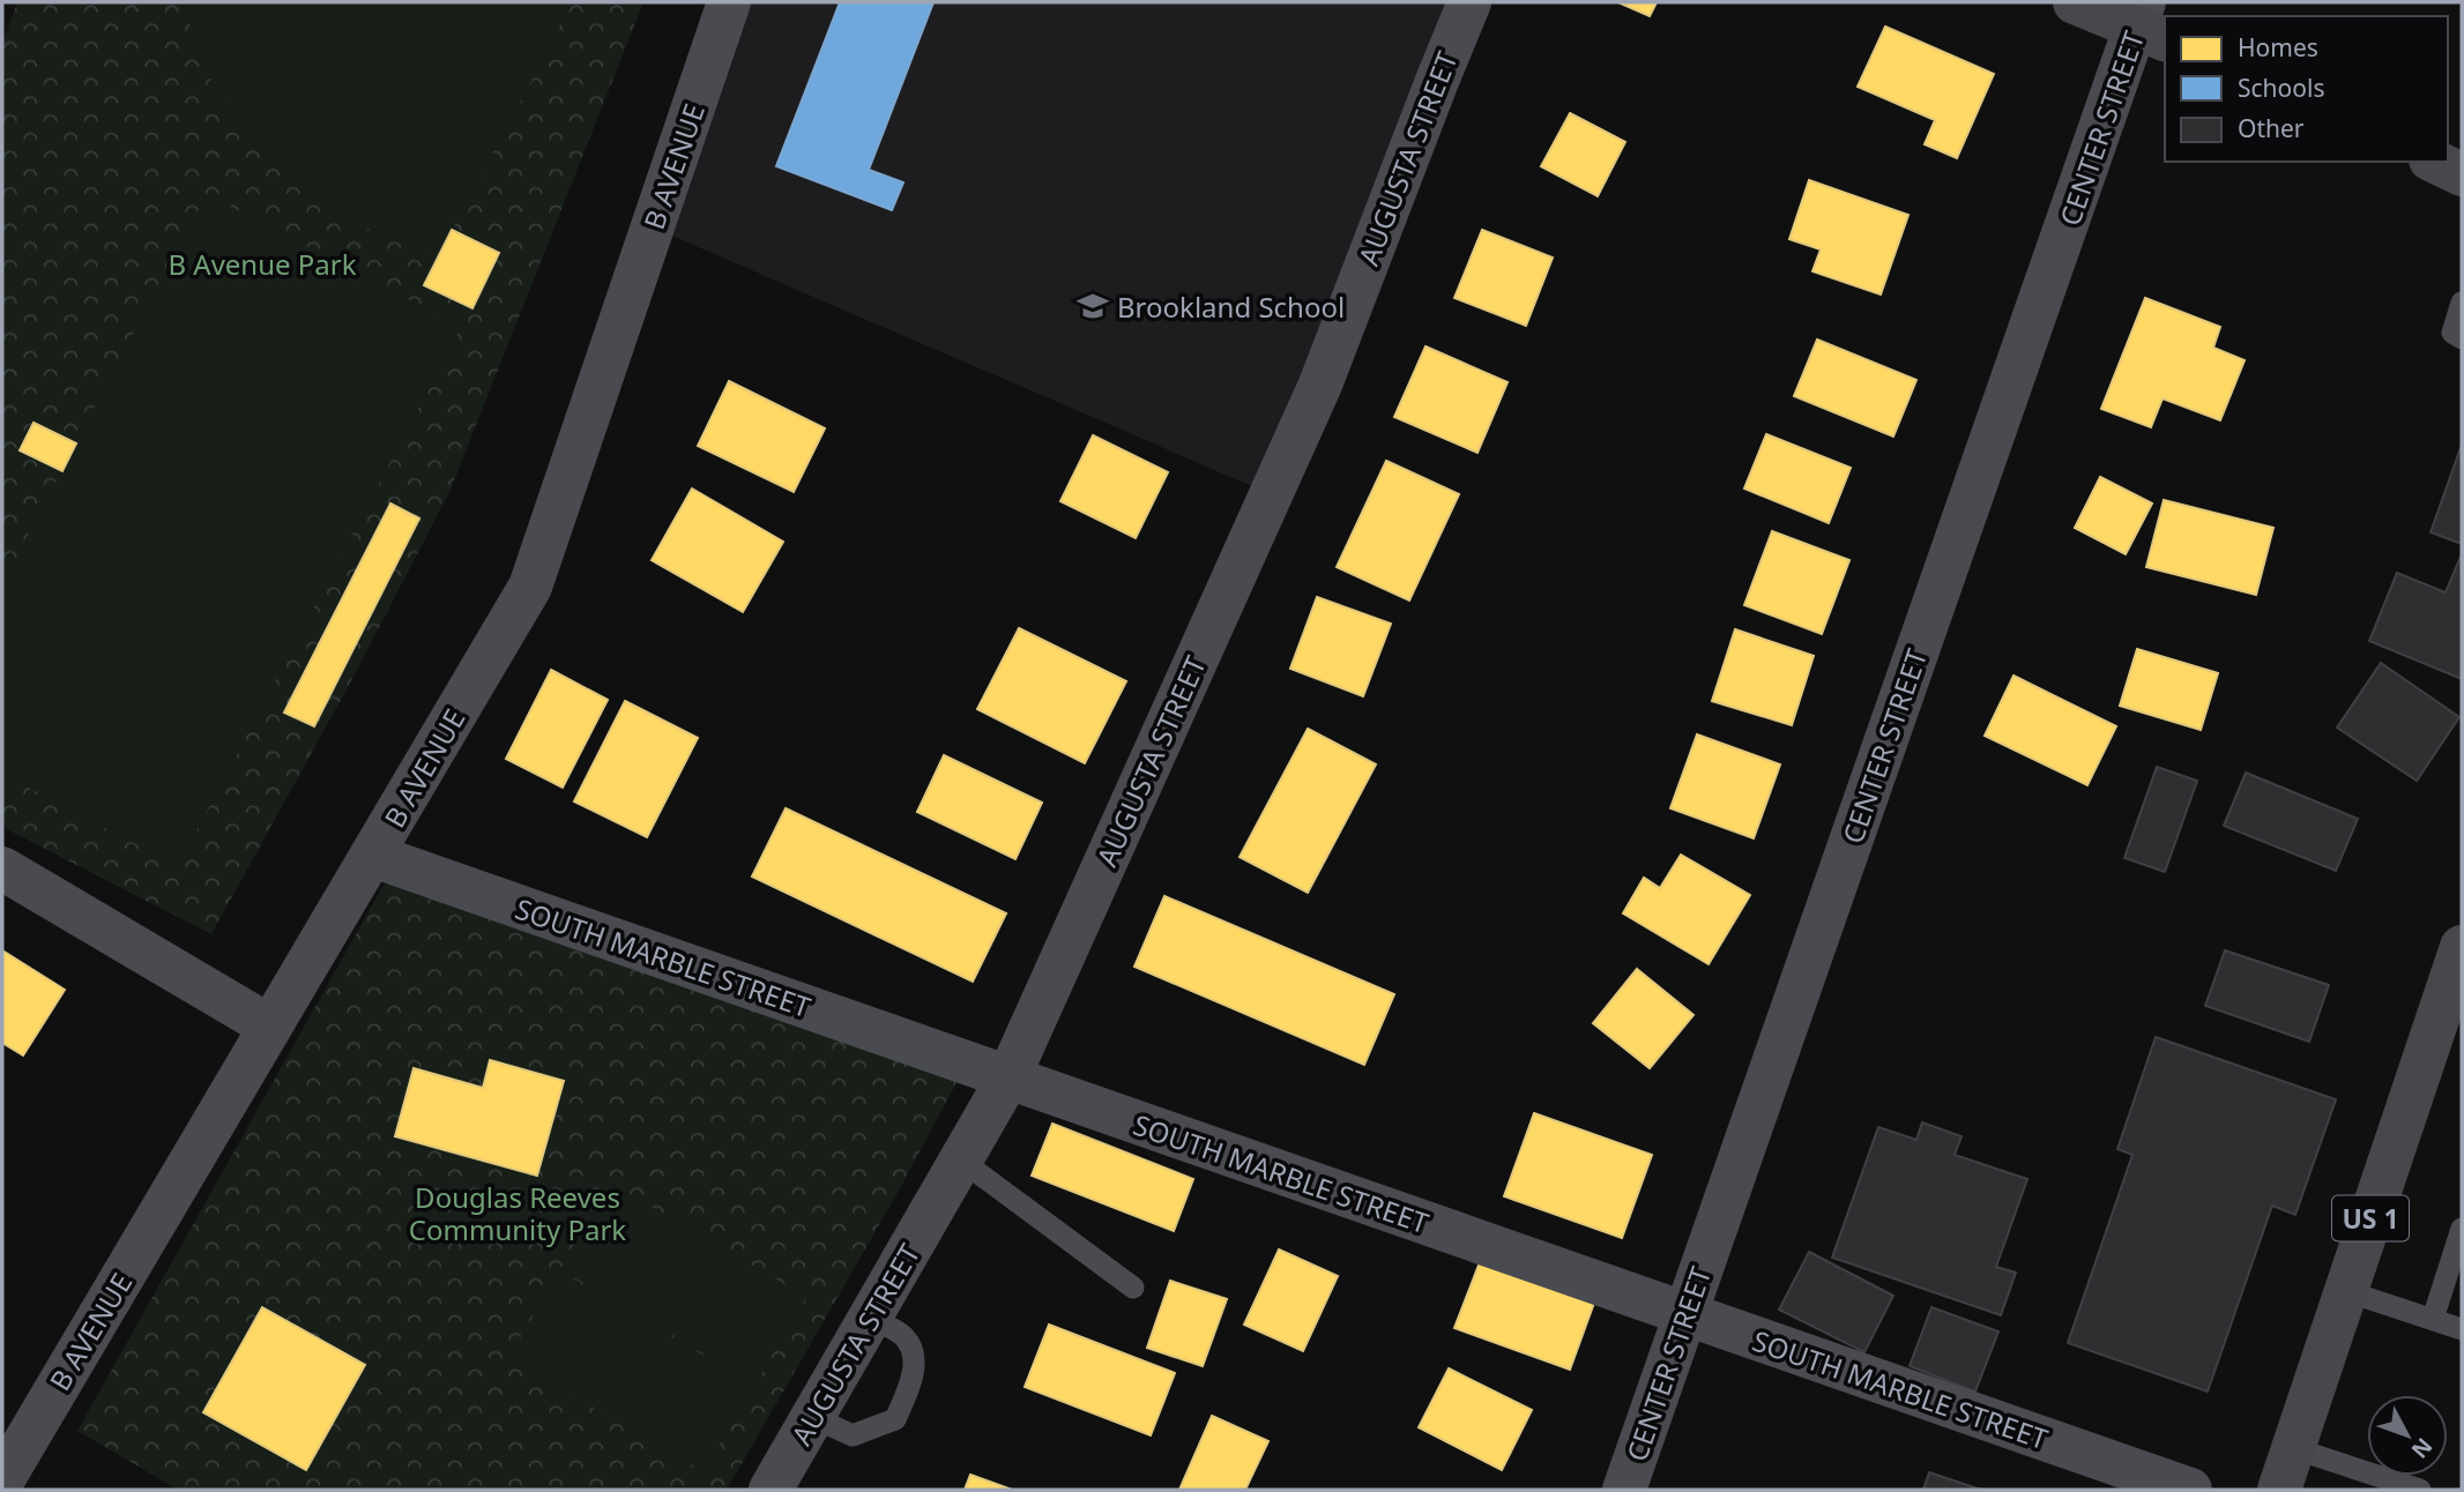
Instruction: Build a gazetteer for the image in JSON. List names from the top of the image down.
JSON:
{
  "streets": {
    "main road": ["US 1"],
    "street": [
      "CENTER STREET",
      "AUGUSTA STREET",
      "B AVENUE",
      "SOUTH MARBLE STREET"
    ]
  },
  "crossings": [
    ["CENTER STREET", "SOUTH MARBLE STREET"],
    ["AUGUSTA STREET", "SOUTH MARBLE STREET"],
    ["B AVENUE", "SOUTH MARBLE STREET"]
  ],
  "parks": ["B Avenue Park", "Douglas Reeves Community Park"],
  "places": {
    "school or university": ["Brookland School"]
  },
  "legend": ["Homes", "Schools", "Other"],
  "north": "bottom right"
}
